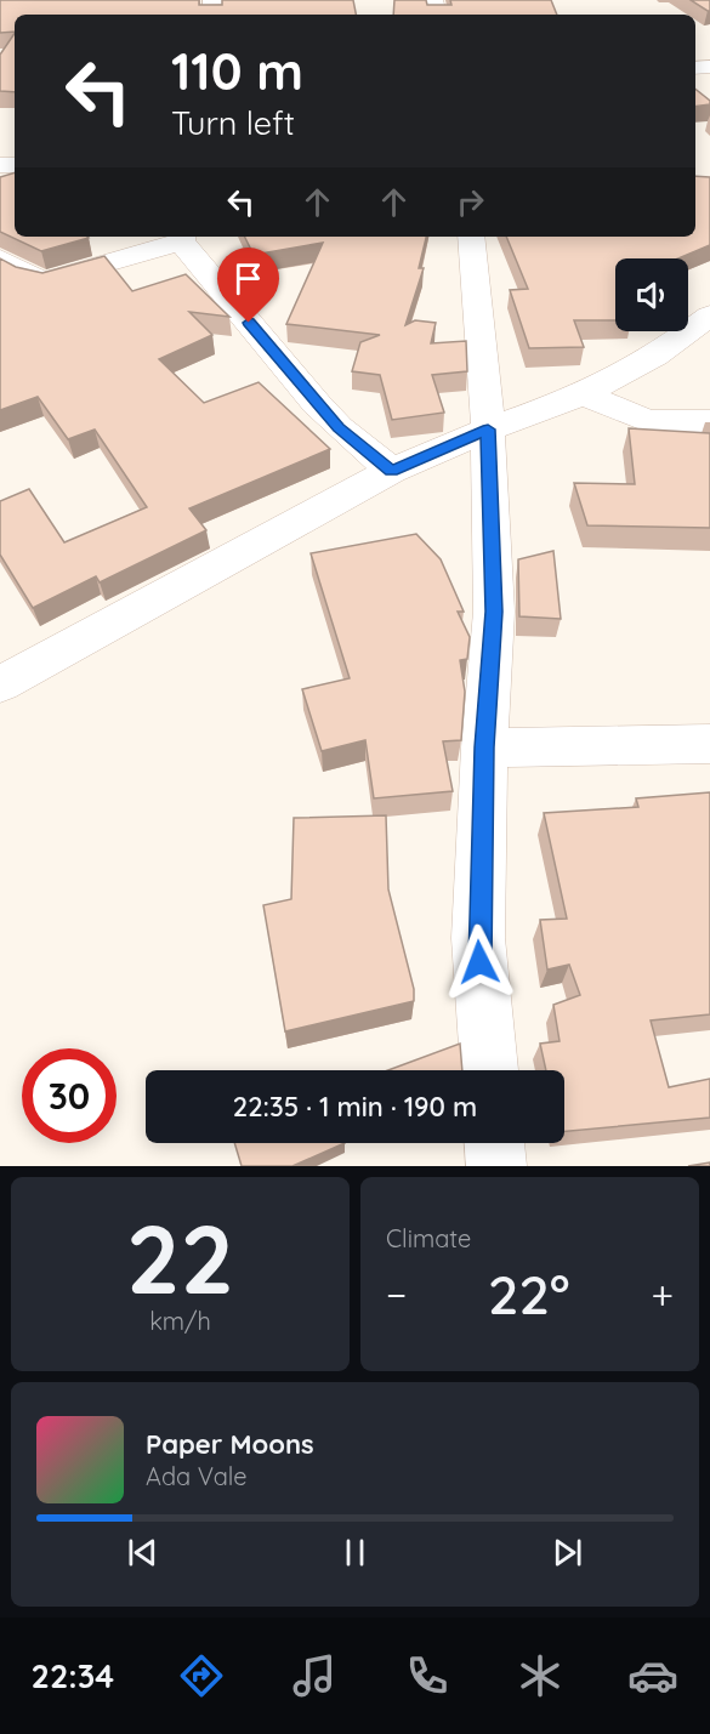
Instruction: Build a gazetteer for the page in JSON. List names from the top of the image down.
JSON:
{
  "page": {
    "turn": ["110 m", "Turn left"],
    "limit": "30",
    "trip": "22:35 · 1 min · 190 m",
    "tile": [
      ["22", "km/h"],
      "Climate"
    ],
    "heat": ["−", "22°", "+"],
    "song": ["Paper Moons", "Ada Vale"],
    "tabs": "22:34"
  }
}
